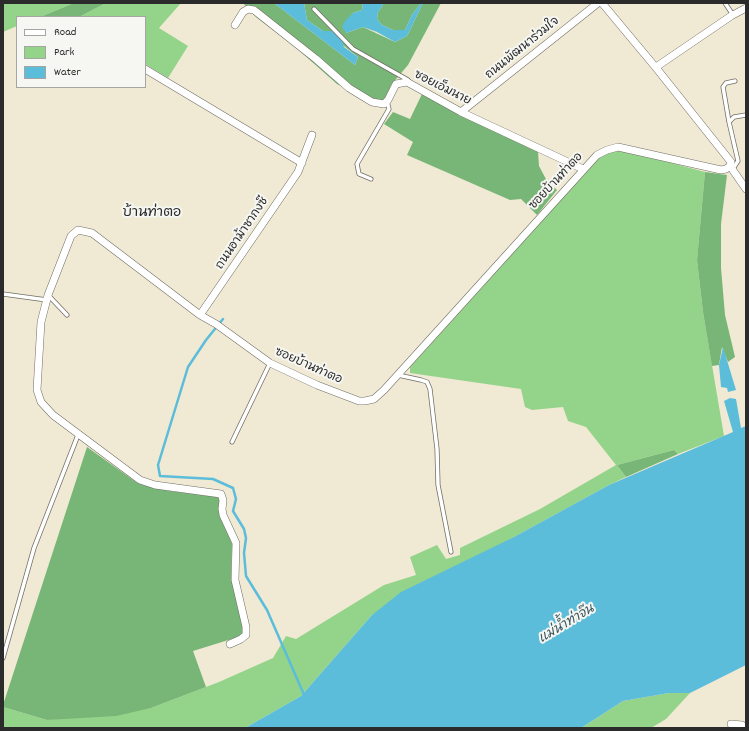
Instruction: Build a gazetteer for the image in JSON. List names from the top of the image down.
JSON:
{
  "streets": {
    "street": [
      "ถนนพัฒนาร่วมใจ",
      "ซอยเอ็มนาย",
      "ซอยบ้านท่าตอ",
      "ถนนอาม้าซากงซี"
    ]
  },
  "crossings": [
    ["ถนนพัฒนาร่วมใจ", "ซอยเอ็มนาย"],
    ["ซอยเอ็มนาย", "ซอยบ้านท่าตอ"],
    ["ซอยบ้านท่าตอ", "ถนนอาม้าซากงซี"]
  ],
  "districts": ["บ้านท่าตอ"],
  "water": ["แม่น้ำท่าจีน"],
  "legend": ["Road", "Park", "Water"]
}
